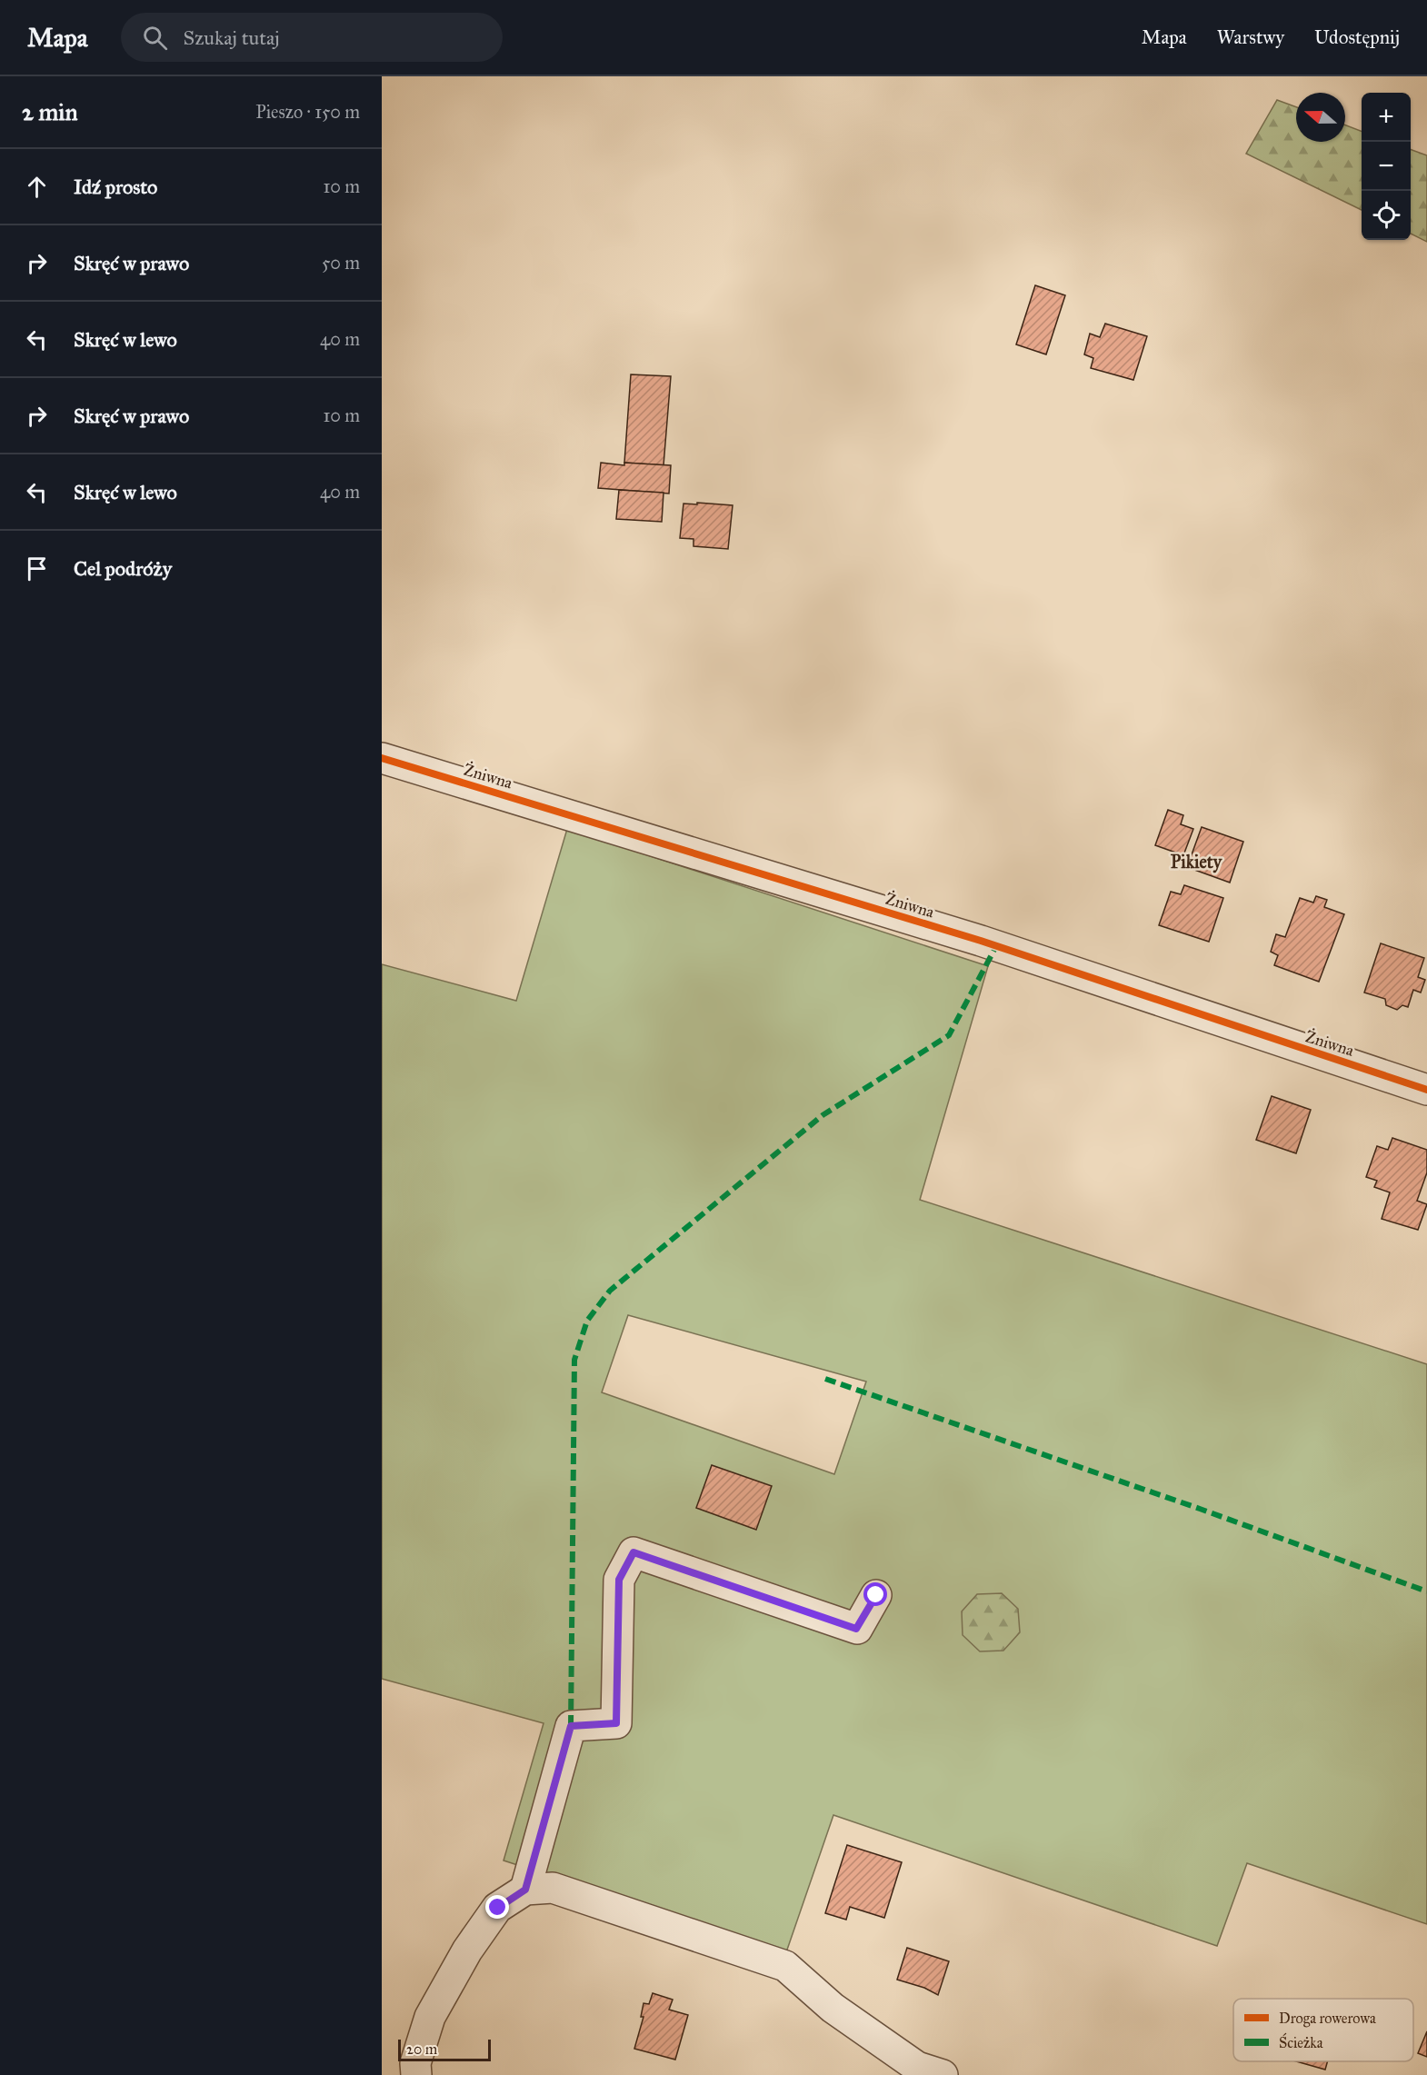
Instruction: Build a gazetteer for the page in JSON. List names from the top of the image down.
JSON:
{
  "streets": {
    "street": ["Żniwna"]
  },
  "districts": ["Pikiety"],
  "legend": ["Droga rowerowa", "Ścieżka"],
  "scale_bar": "20 m",
  "north": "left",
  "page": {
    "header": "Mapa",
    "search": "Szukaj tutaj",
    "nav": ["Mapa", "Warstwy", "Udostępnij"],
    "heading": ["2 min", "Pieszo · 150 m"],
    "map_buttons": ["+", "−"],
    "list": [
      ["Idź prosto", "10 m"],
      ["Skręć w prawo", "50 m"],
      ["Skręć w lewo", "40 m"],
      ["Skręć w prawo", "10 m"],
      ["Skręć w lewo", "40 m"],
      "Cel podróży"
    ],
    "scale": "20 m"
  }
}
